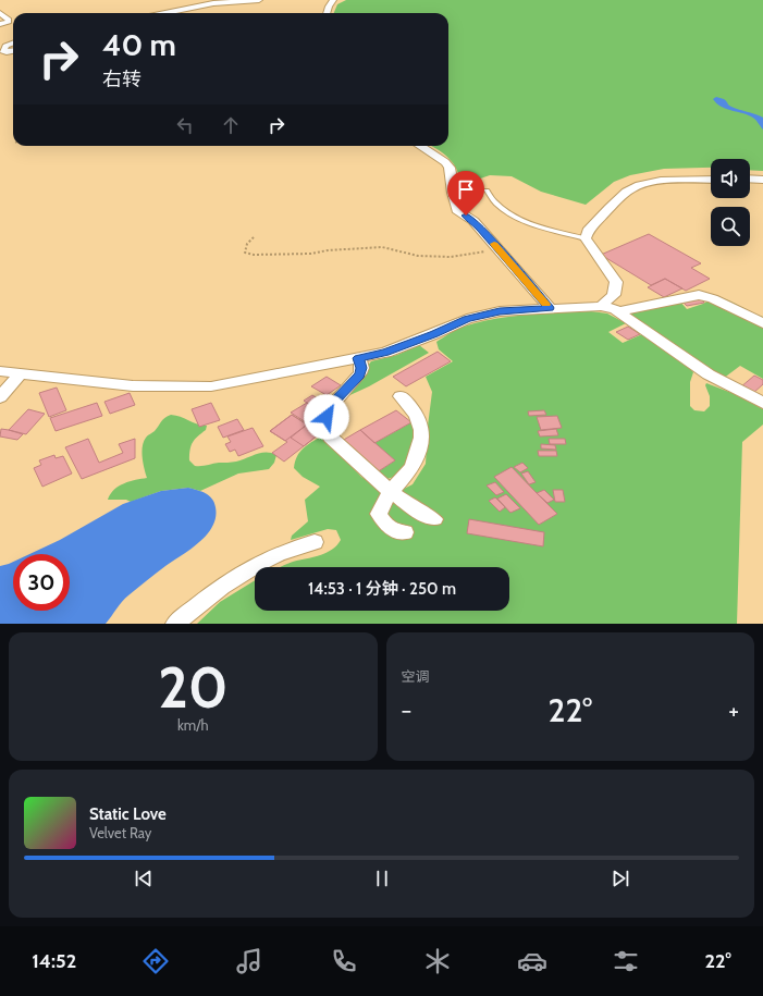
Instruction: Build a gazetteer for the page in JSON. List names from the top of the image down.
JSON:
{
  "page": {
    "turn": ["40 m", "右转"],
    "limit": "30",
    "trip": "14:53 · 1 分钟 · 250 m",
    "tile": [
      ["20", "km/h"],
      "空调"
    ],
    "heat": ["−", "22°", "+"],
    "song": ["Static Love", "Velvet Ray"],
    "tabs": ["14:52", "22°"]
  }
}
